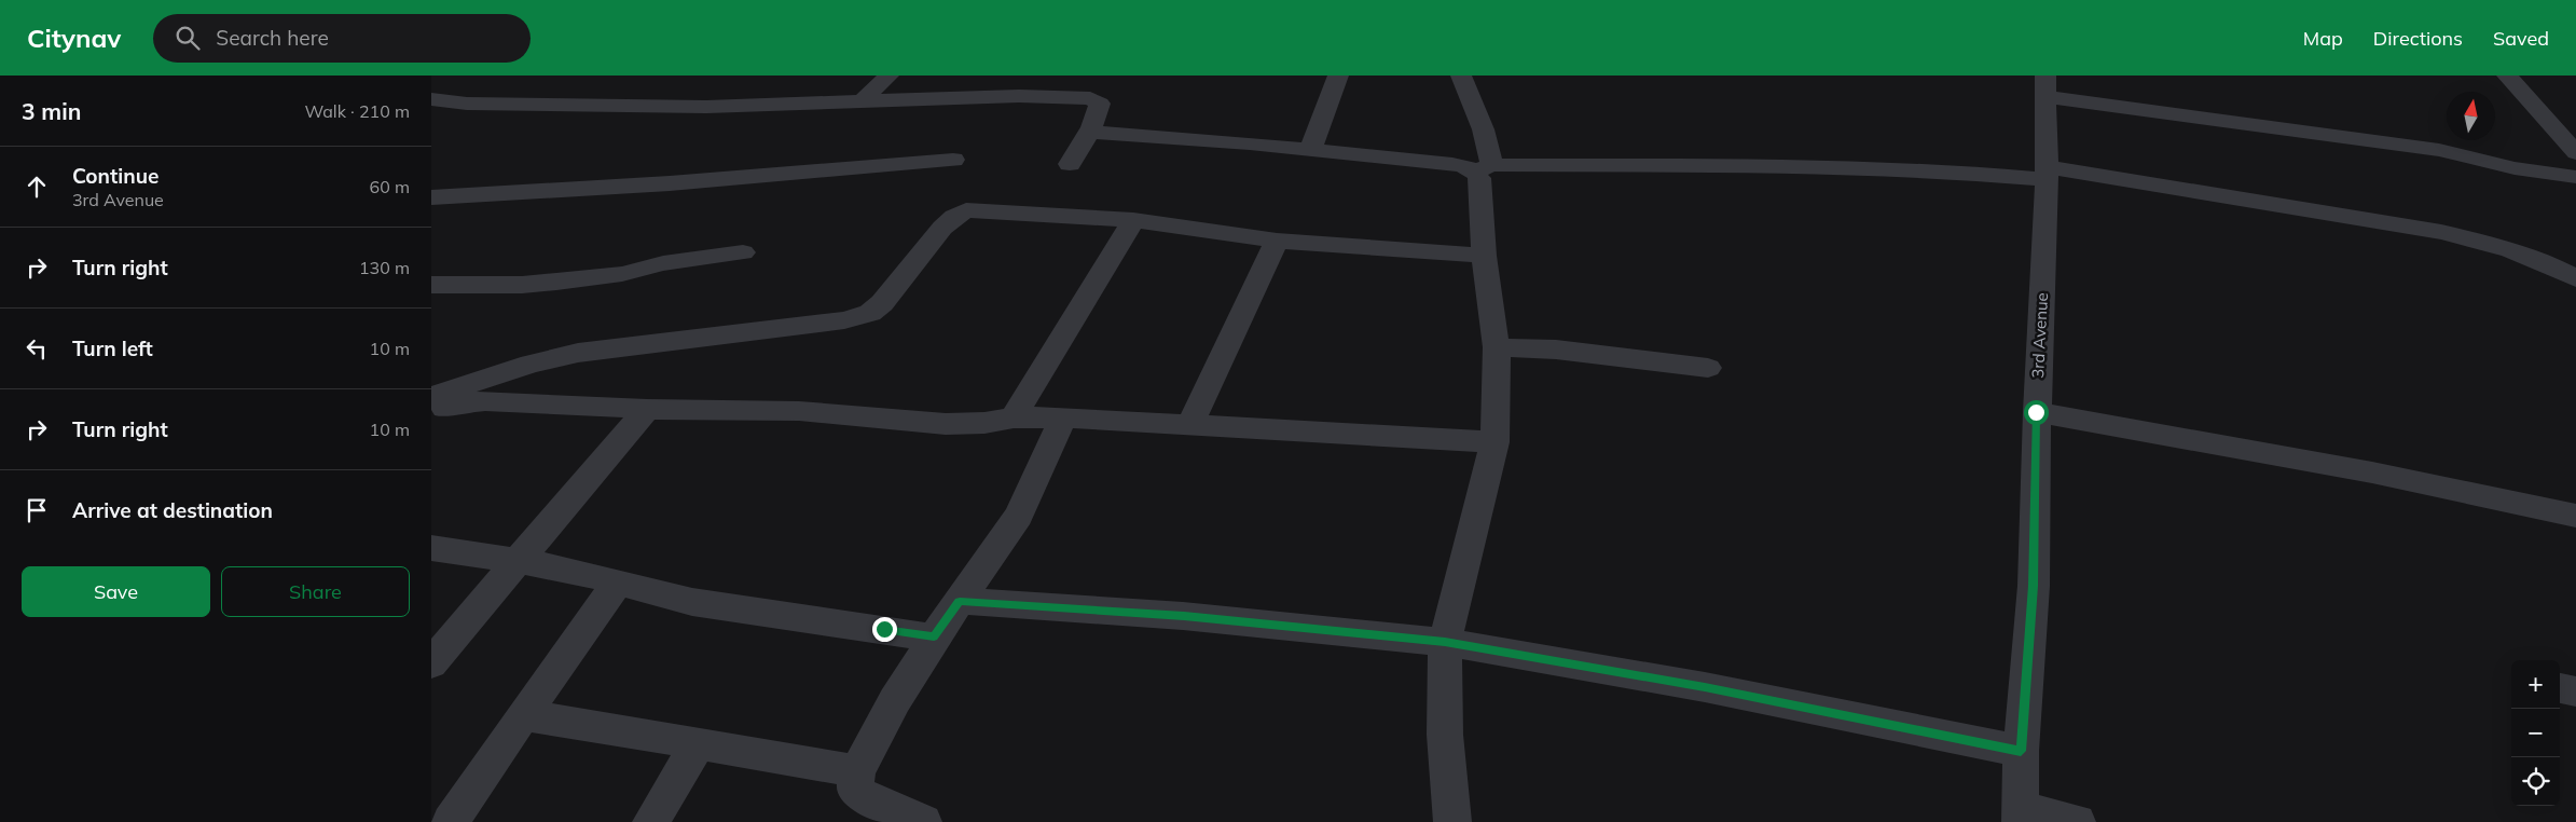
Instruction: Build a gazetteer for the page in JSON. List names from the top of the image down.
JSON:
{
  "streets": {
    "street": ["3rd Avenue"]
  },
  "north": "top",
  "page": {
    "header": "Citynav",
    "search": "Search here",
    "nav": ["Map", "Directions", "Saved"],
    "heading": ["3 min", "Walk · 210 m"],
    "list": [
      ["Continue", "3rd Avenue", "60 m"],
      ["Turn right", "130 m"],
      ["Turn left", "10 m"],
      ["Turn right", "10 m"],
      "Arrive at destination"
    ],
    "buttons": ["Save", "Share"],
    "map_buttons": ["+", "−"]
  }
}
